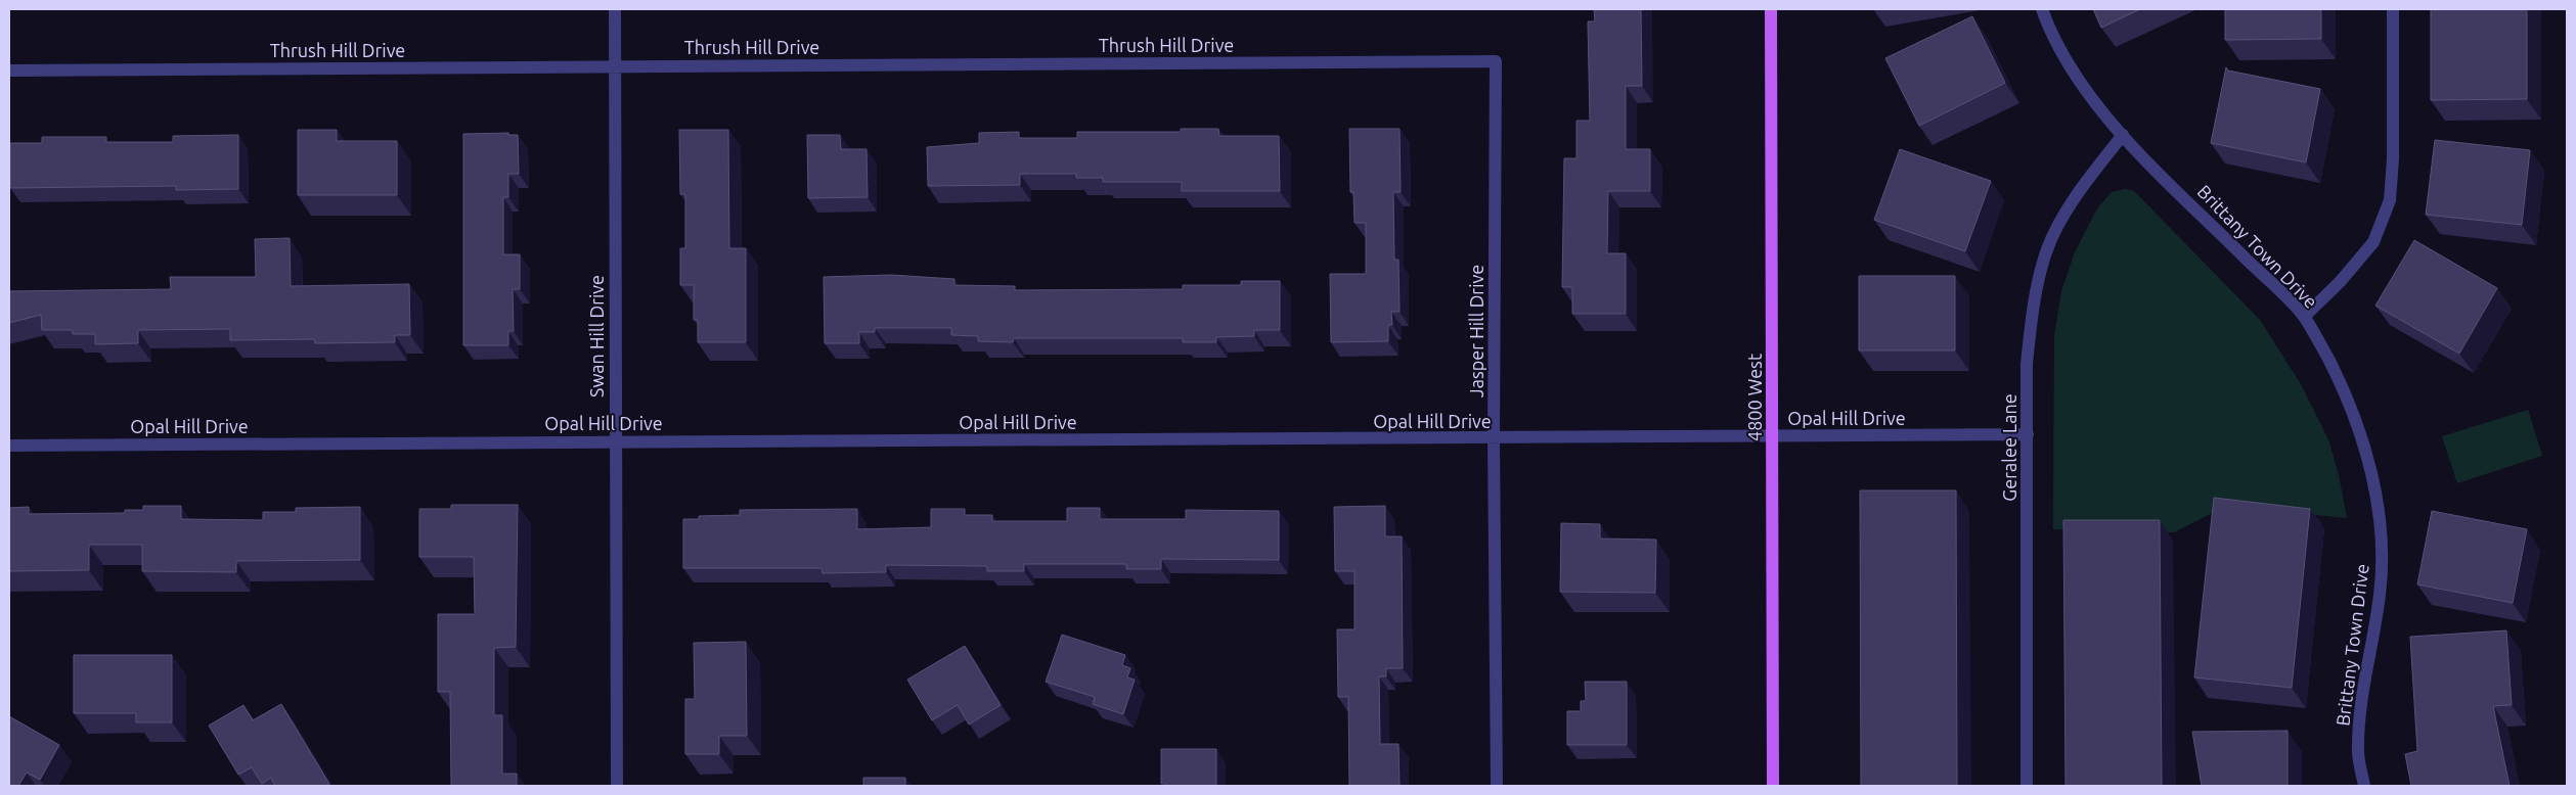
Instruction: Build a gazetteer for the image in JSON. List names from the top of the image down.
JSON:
{
  "streets": {
    "main road": ["4800 West"],
    "street": [
      "Thrush Hill Drive",
      "Brittany Town Drive",
      "Jasper Hill Drive",
      "Swan Hill Drive",
      "Opal Hill Drive",
      "Geralee Lane"
    ]
  },
  "crossings": [
    ["Thrush Hill Drive", "Jasper Hill Drive"],
    ["Thrush Hill Drive", "Swan Hill Drive"],
    ["Brittany Town Drive", "Geralee Lane"],
    ["Jasper Hill Drive", "Opal Hill Drive"],
    ["Swan Hill Drive", "Opal Hill Drive"],
    ["4800 West", "Opal Hill Drive"],
    ["Opal Hill Drive", "Geralee Lane"]
  ]
}
